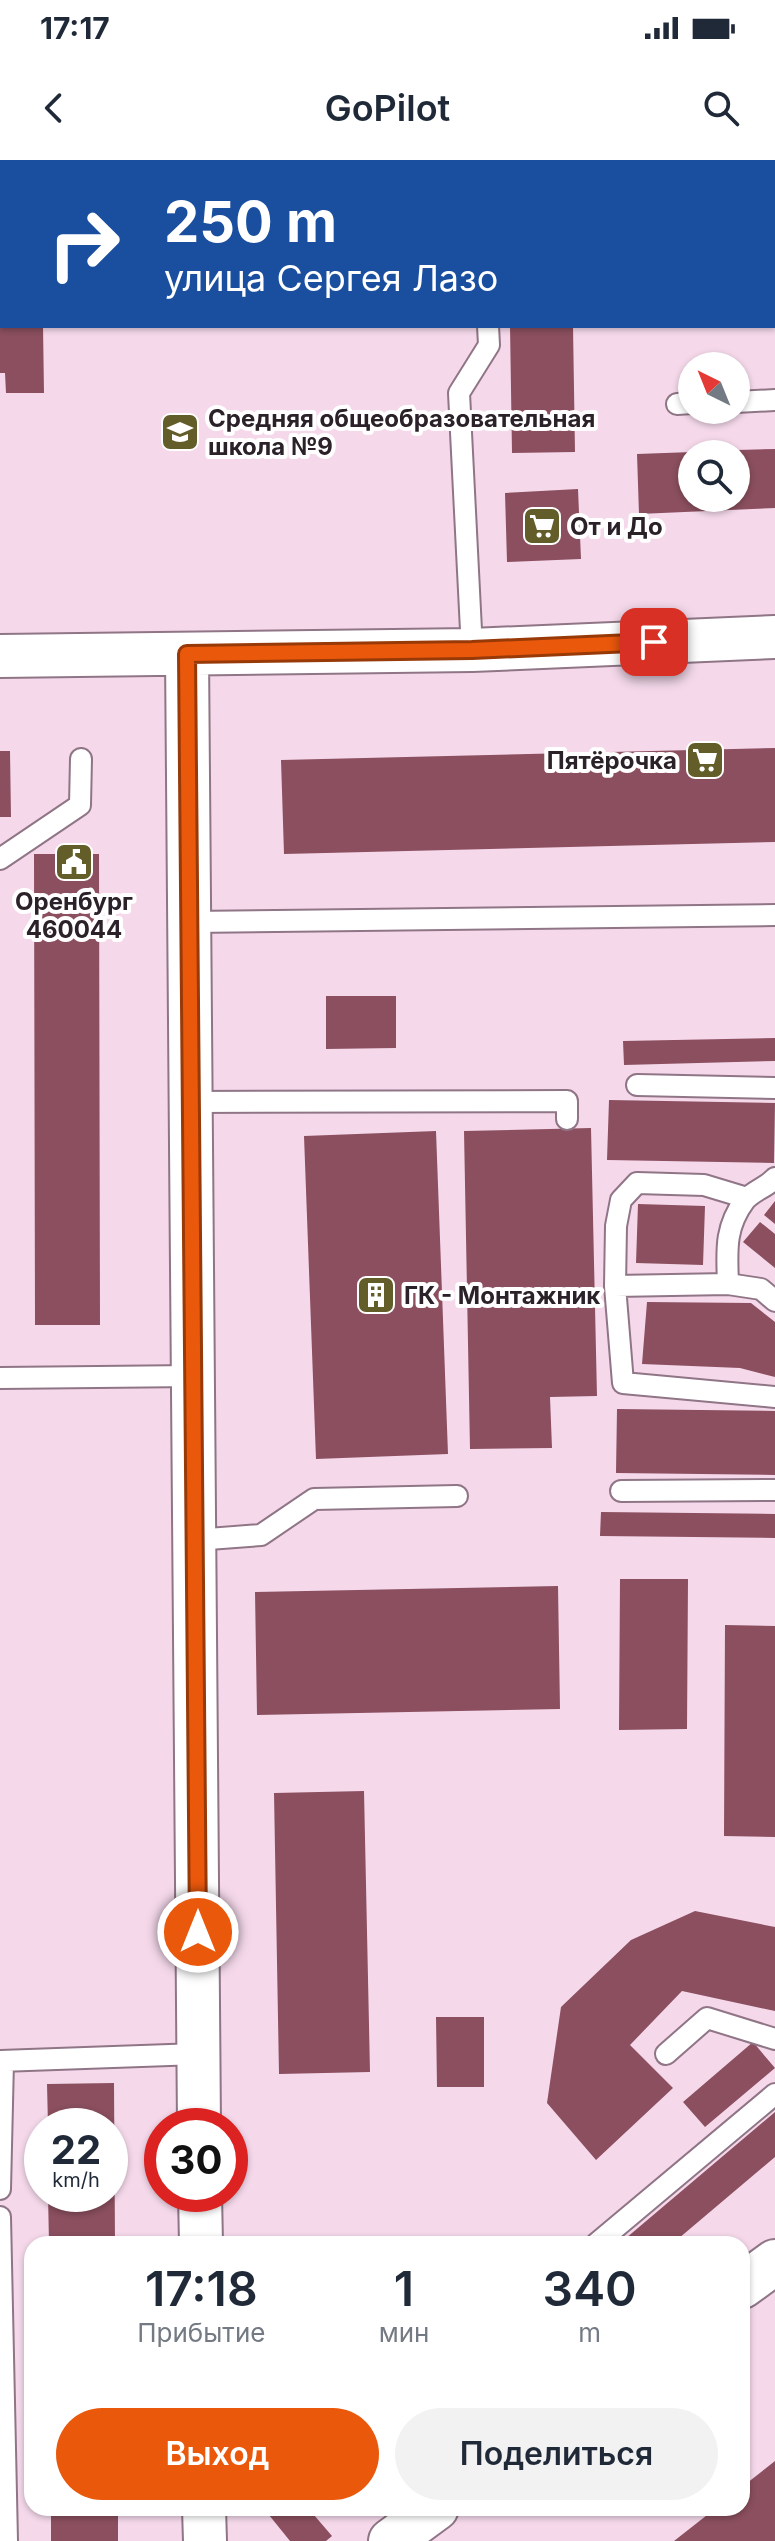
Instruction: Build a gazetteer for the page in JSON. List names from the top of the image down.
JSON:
{
  "places": {
    "school or university": ["Средняя общеобразовательная школа №9"],
    "supermarket": ["От и До", "Пятёрочка"],
    "public building": ["Оренбург 460044"],
    "building": ["ГК - Монтажник"]
  },
  "north": "top left",
  "page": {
    "status": "17:17",
    "header": "GoPilot",
    "turn": ["250 m", "улица Сергея Лазо"],
    "speed": "22 km/h",
    "limit": "30",
    "eta": [
      "17:18",
      "Прибытие",
      "1",
      "мин",
      "340",
      "m"
    ],
    "buttons": ["Выход", "Поделиться"]
  }
}
